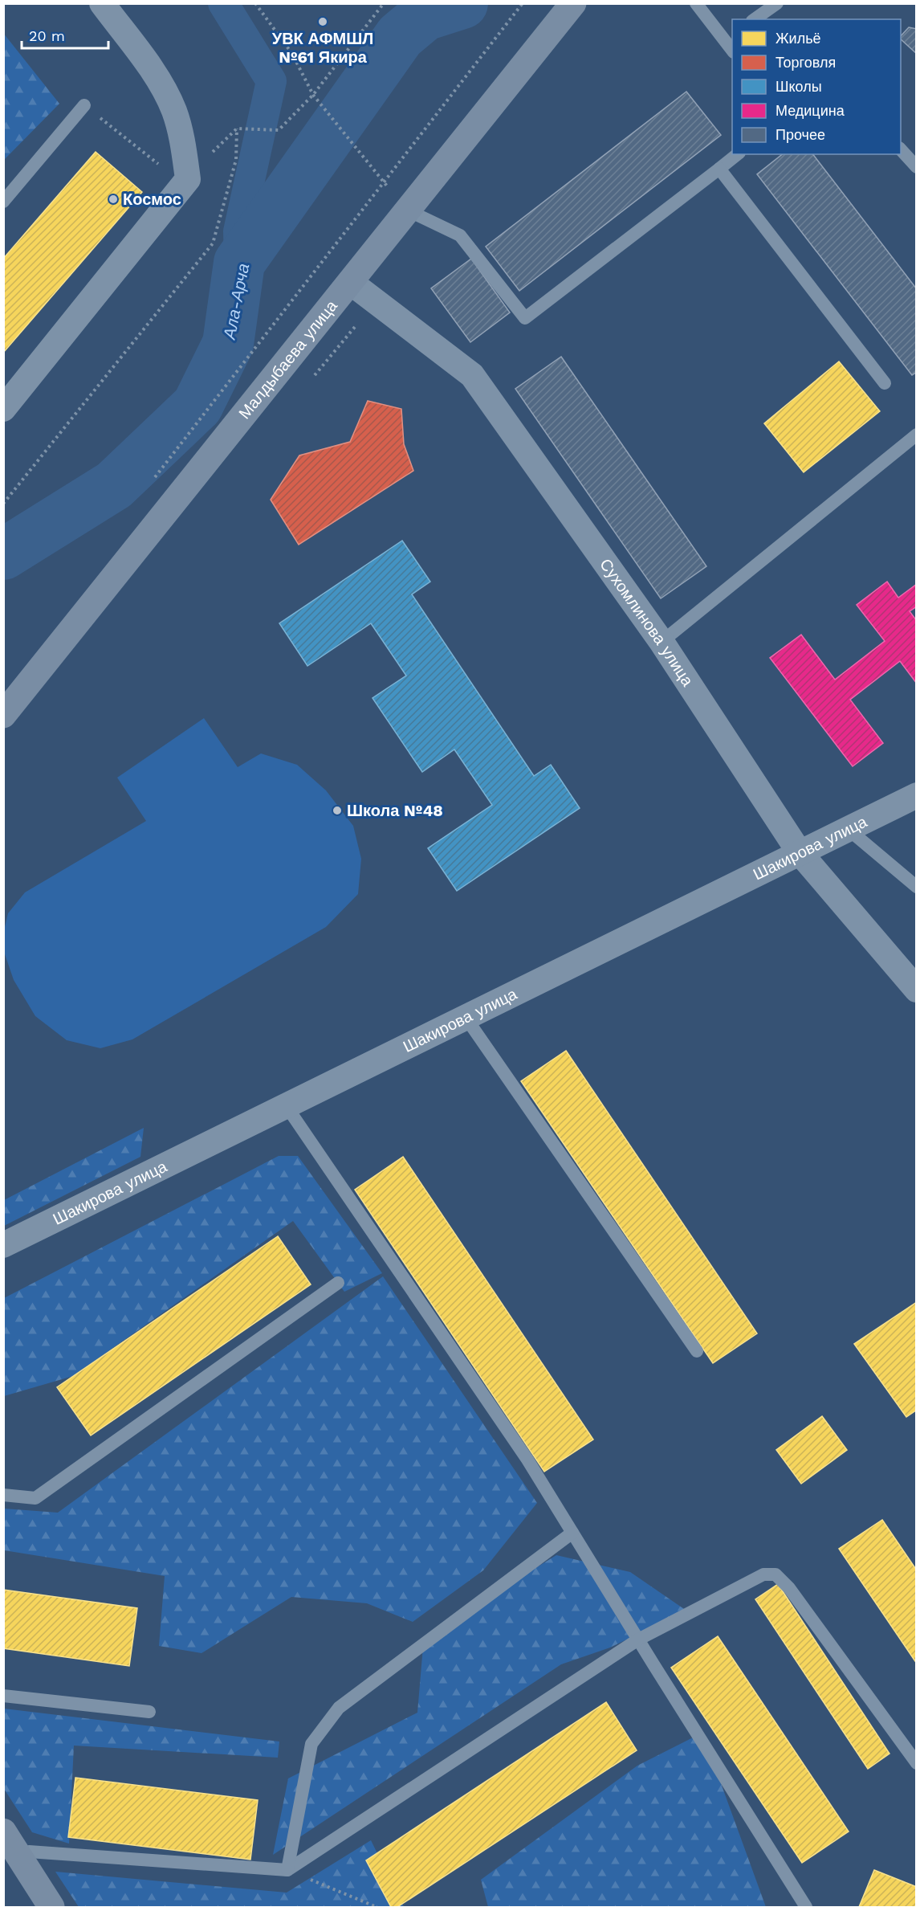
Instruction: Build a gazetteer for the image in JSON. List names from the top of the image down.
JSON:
{
  "streets": {
    "street": ["Малдыбаева улица", "Сухомлинова улица", "Шакирова улица"]
  },
  "crossings": [
    ["Малдыбаева улица", "Сухомлинова улица"],
    ["Сухомлинова улица", "Шакирова улица"]
  ],
  "water": ["Ала-Арча"],
  "places": ["УВК АФМШЛ №61 Якира", "Космос", "Школа №48"],
  "legend": [
    "Жильё",
    "Торговля",
    "Школы",
    "Медицина",
    "Прочее"
  ],
  "scale_bar": "20 m"
}
